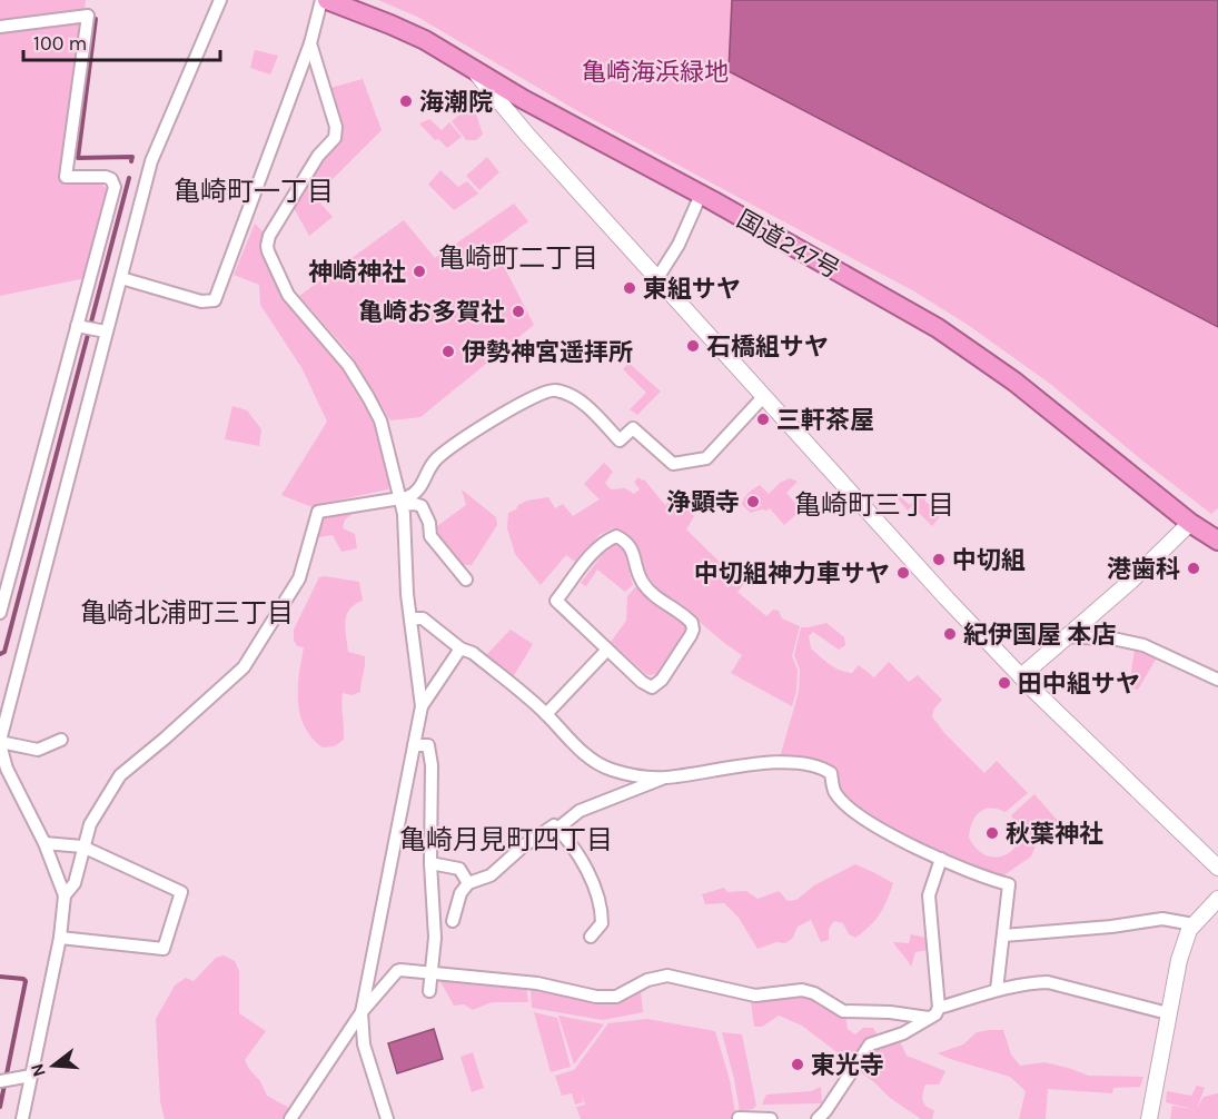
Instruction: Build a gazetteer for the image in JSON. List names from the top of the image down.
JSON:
{
  "streets": {
    "highway": ["国道247号"]
  },
  "districts": [
    "亀崎町一丁目",
    "亀崎町二丁目",
    "亀崎町三丁目",
    "亀崎北浦町三丁目",
    "亀崎月見町四丁目"
  ],
  "parks": ["亀崎海浜緑地"],
  "places": [
    "海潮院",
    "神崎神社",
    "東組サヤ",
    "亀崎お多賀社",
    "石橋組サヤ",
    "伊勢神宮遥拝所",
    "三軒茶屋",
    "浄顕寺",
    "中切組",
    "港歯科",
    "中切組神力車サヤ",
    "紀伊国屋 本店",
    "田中組サヤ",
    "秋葉神社",
    "東光寺"
  ],
  "scale_bar": "100 m",
  "north": "left"
}
